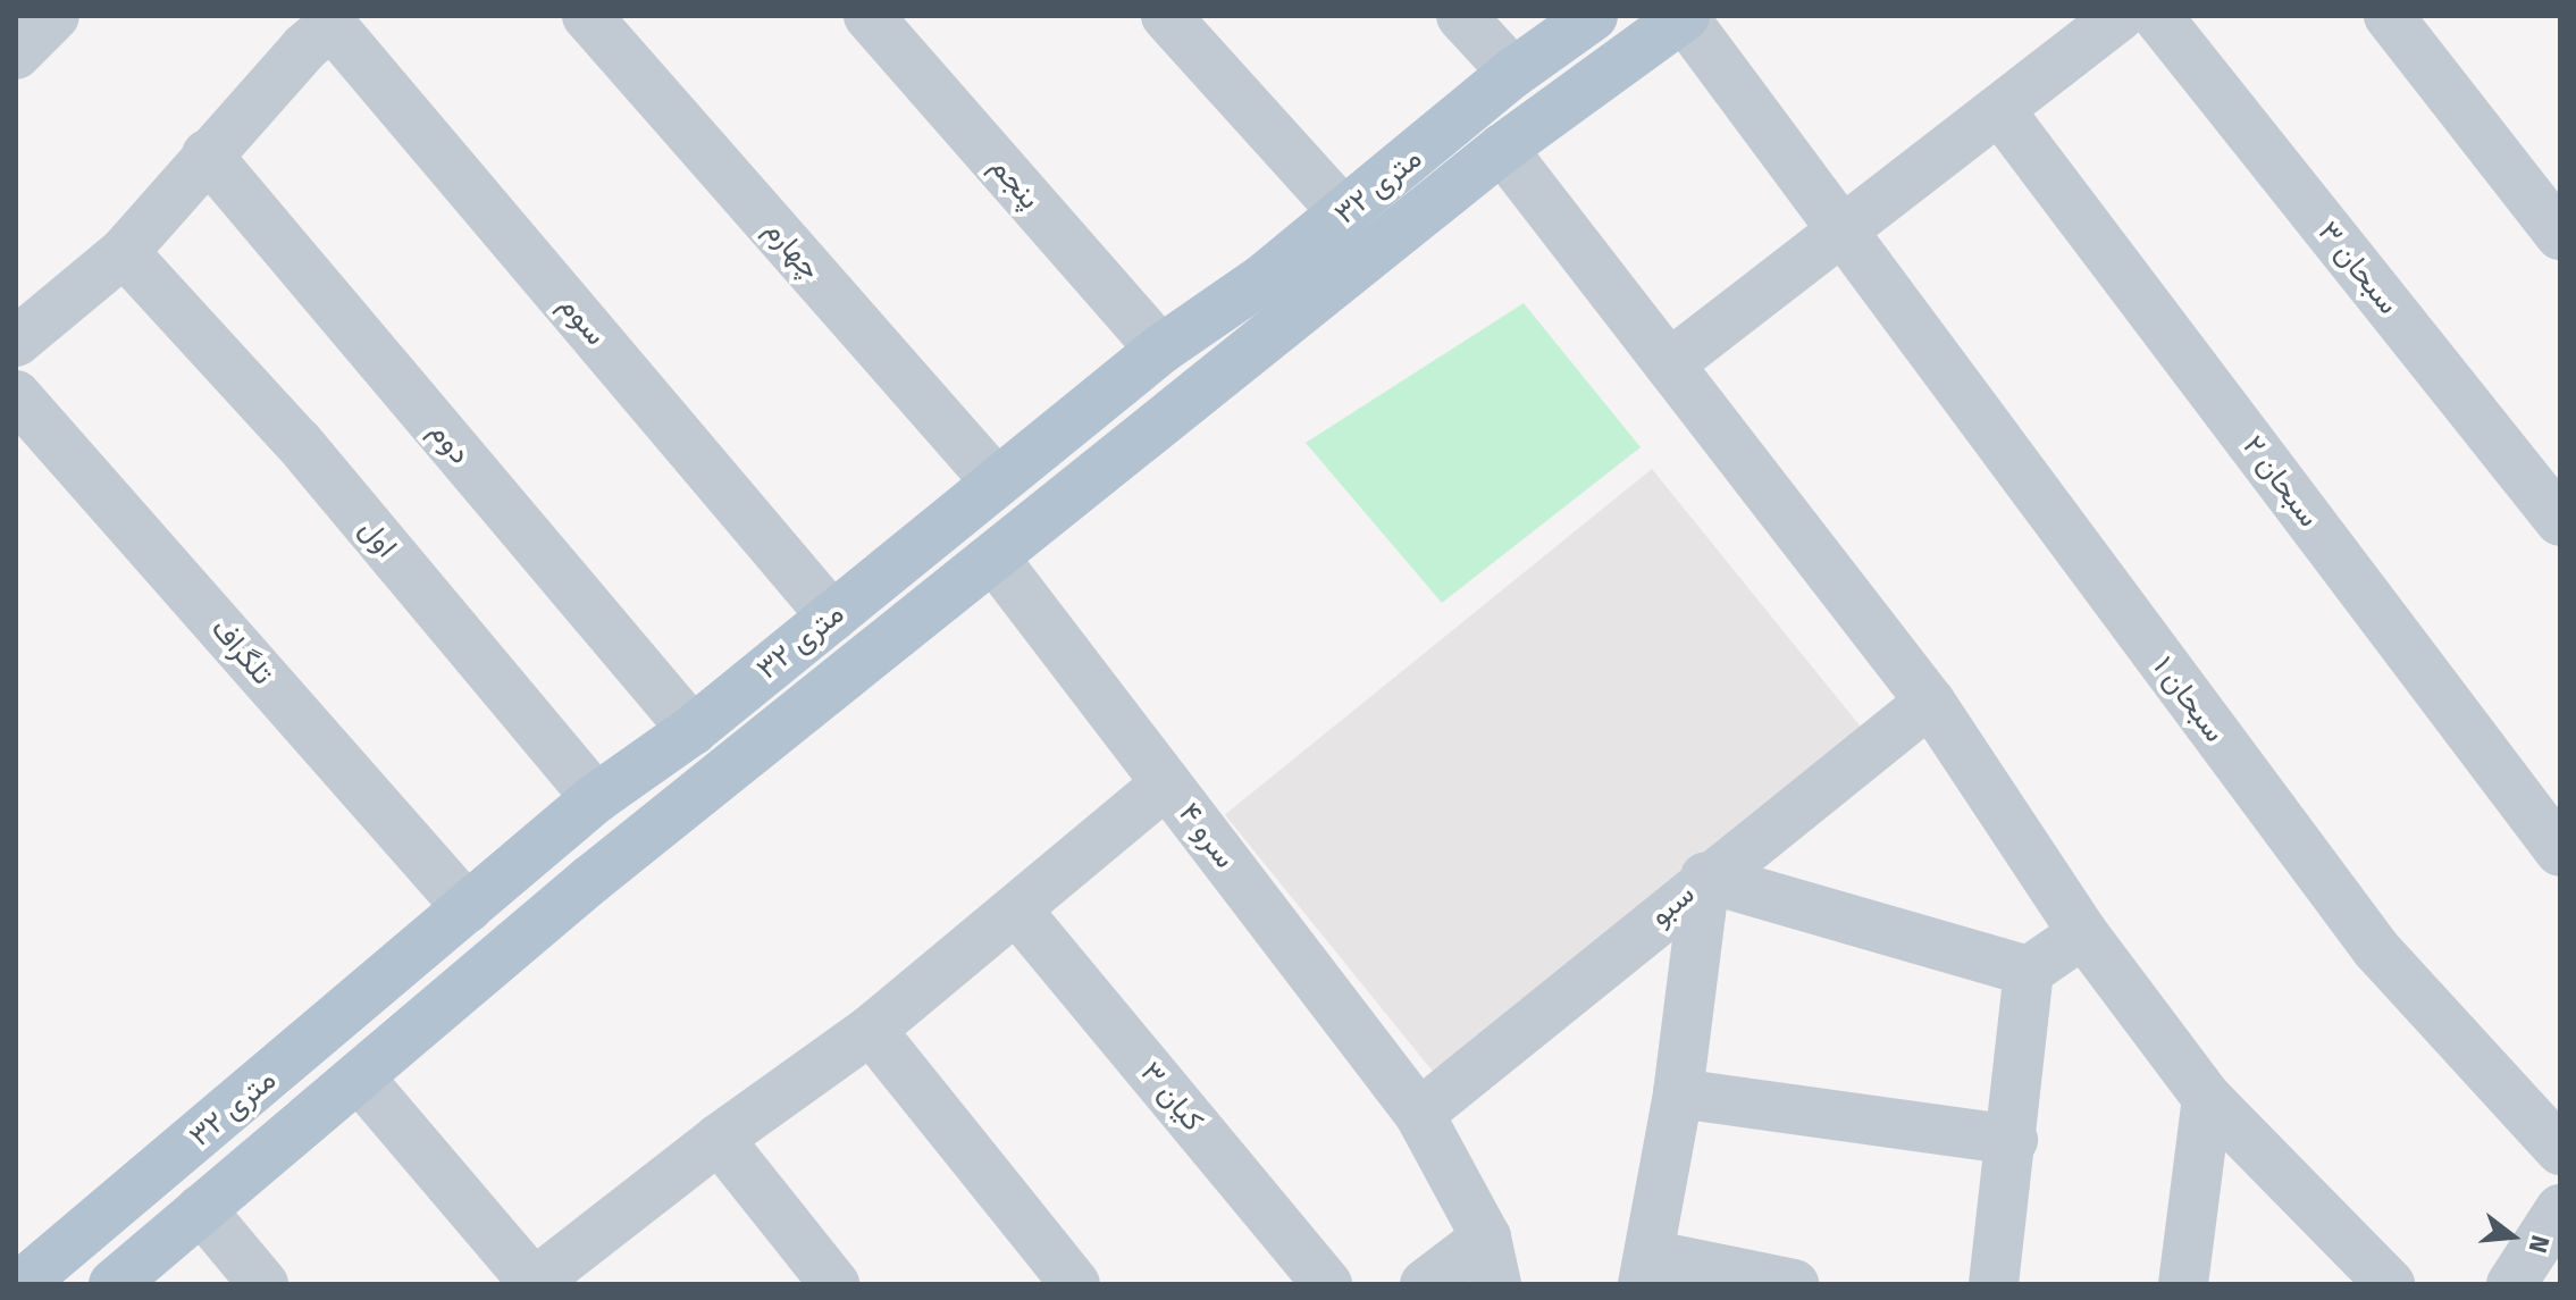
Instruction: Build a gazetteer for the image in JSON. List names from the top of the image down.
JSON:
{
  "streets": {
    "main road": ["۳۲ متری"],
    "street": [
      "پنجم",
      "چهارم",
      "سبحان ۳",
      "سوم",
      "دوم",
      "سبحان ۲",
      "اول",
      "تلگراف",
      "سبحان ۱",
      "سرو ۴",
      "سبو",
      "کیان ۳"
    ]
  },
  "crossings": [
    ["پنجم", "۳۲ متری"],
    ["۳۲ متری", "چهارم"],
    ["۳۲ متری", "سوم"],
    ["۳۲ متری", "دوم"],
    ["۳۲ متری", "اول"],
    ["۳۲ متری", "تلگراف"],
    ["۳۲ متری", "سبحان ۱"],
    ["۳۲ متری", "سرو ۴"],
    ["سوم", "دوم"],
    ["سرو ۴", "سبو"]
  ],
  "north": "right"
}
